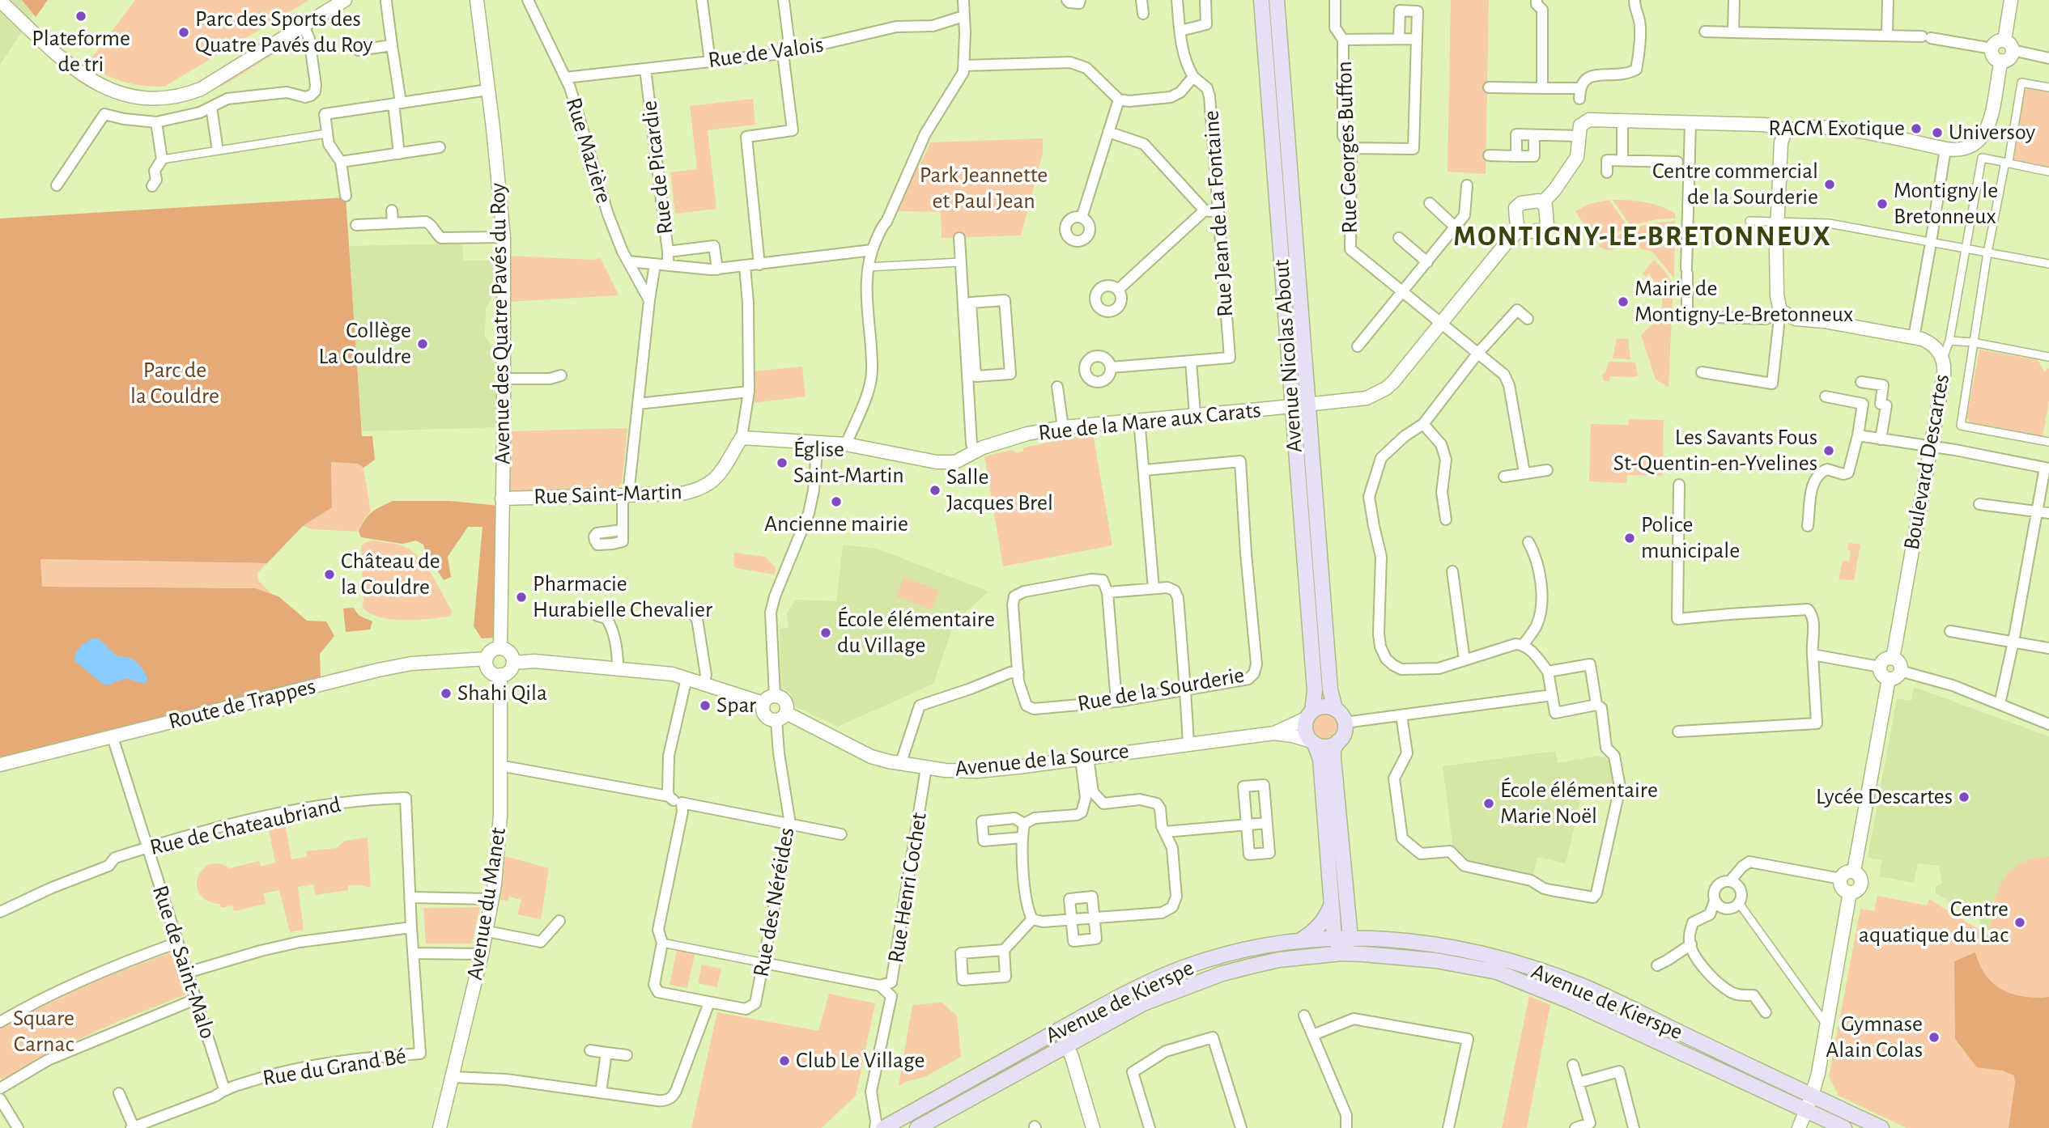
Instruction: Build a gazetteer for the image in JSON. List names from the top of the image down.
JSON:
{
  "streets": {
    "main road": ["Avenue Nicolas About", "Avenue de Kierspe"],
    "street": [
      "Rue de Valois",
      "Rue Georges Buffon",
      "Rue Mazière",
      "Rue de Picardie",
      "Rue Jean de La Fontaine",
      "Avenue des Quatre Pavés du Roy",
      "Rue de la Mare aux Carats",
      "Boulevard Descartes",
      "Rue Saint-Martin",
      "Rue de la Sourderie",
      "Route de Trappes",
      "Avenue de la Source",
      "Rue de Chateaubriand",
      "Rue Henri Cochet",
      "Rue des Néréides",
      "Avenue du Manet",
      "Rue de Saint-Malo",
      "Rue du Grand Bé"
    ]
  },
  "crossings": [
    ["Rue de Valois", "Rue Mazière"],
    ["Rue de Valois", "Rue de Picardie"],
    ["Rue Georges Buffon", "Rue de la Mare aux Carats"],
    ["Avenue des Quatre Pavés du Roy", "Rue Saint-Martin"],
    ["Avenue des Quatre Pavés du Roy", "Route de Trappes"],
    ["Avenue des Quatre Pavés du Roy", "Avenue du Manet"],
    ["Avenue Nicolas About", "Rue de la Mare aux Carats"],
    ["Avenue Nicolas About", "Avenue de la Source"],
    ["Avenue Nicolas About", "Avenue de Kierspe"],
    ["Rue de la Mare aux Carats", "Rue Saint-Martin"],
    ["Route de Trappes", "Avenue du Manet"],
    ["Route de Trappes", "Rue de Saint-Malo"],
    ["Avenue de la Source", "Rue Henri Cochet"],
    ["Avenue de la Source", "Rue des Néréides"],
    ["Rue de Chateaubriand", "Rue de Saint-Malo"],
    ["Rue de Chateaubriand", "Rue du Grand Bé"],
    ["Rue de Saint-Malo", "Rue du Grand Bé"]
  ],
  "districts": ["MONTIGNY-LE-BRETONNEUX"],
  "parks": ["Park Jeannette et Paul Jean", "Parc de la Couldre", "Square Carnac"],
  "places": [
    "Plateforme de tri",
    "Parc des Sports des Quatre Pavés du Roy",
    "RACM Exotique",
    "Universoy",
    "Centre commercial de la Sourderie",
    "Montigny le Bretonneux",
    "Mairie de Montigny-Le-Bretonneux",
    "Collège La Couldre",
    "Les Savants Fous St-Quentin-en-Yvelines",
    "Église Saint-Martin",
    "Salle Jacques Brel",
    "Ancienne mairie",
    "Police municipale",
    "Château de la Couldre",
    "Pharmacie Hurabielle Chevalier",
    "École élémentaire du Village",
    "Shahi Qila",
    "Spar",
    "Lycée Descartes",
    "École élémentaire Marie Noël",
    "Centre aquatique du Lac",
    "Gymnase Alain Colas",
    "Club Le Village"
  ]
}
